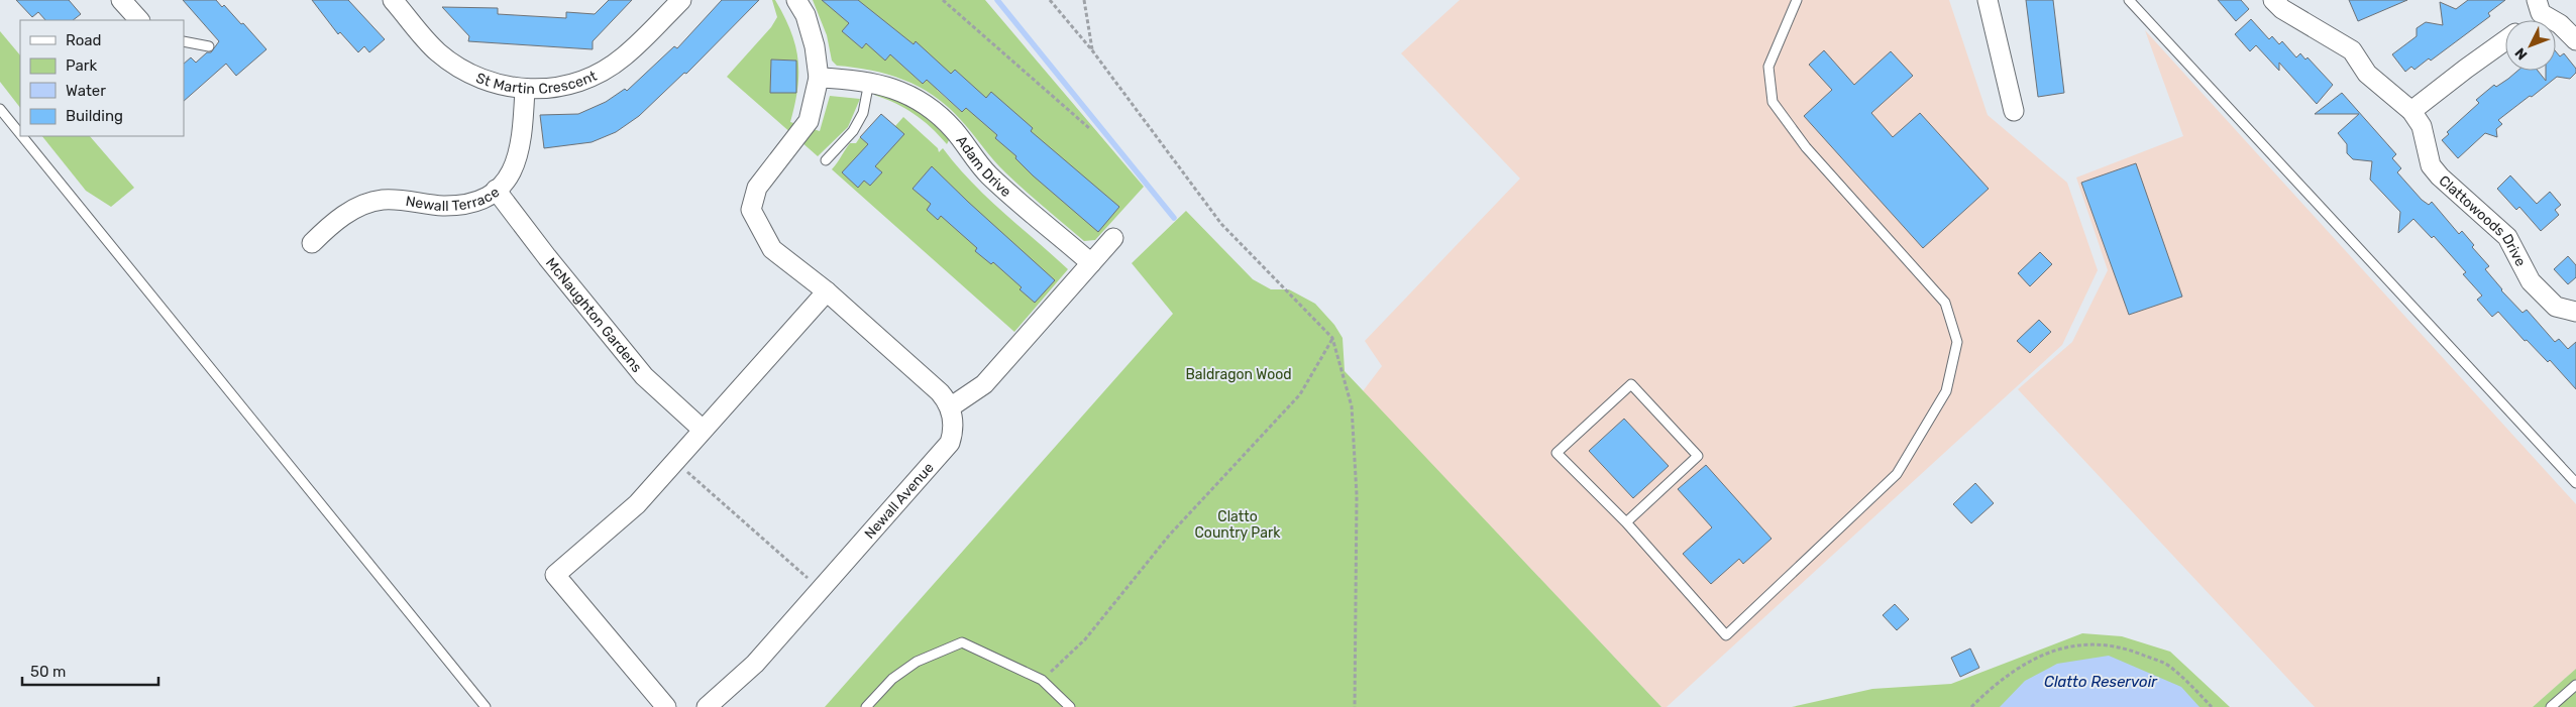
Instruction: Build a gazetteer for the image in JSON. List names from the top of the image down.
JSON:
{
  "streets": {
    "street": [
      "St Martin Crescent",
      "Adam Drive",
      "Newall Terrace",
      "Clattowoods Drive",
      "McNaughton Gardens",
      "Newall Avenue"
    ]
  },
  "crossings": [
    ["St Martin Crescent", "Newall Terrace"],
    ["Newall Terrace", "McNaughton Gardens"]
  ],
  "water": ["Clatto Reservoir"],
  "parks": ["Baldragon Wood", "Clatto Country Park"],
  "legend": [
    "Road",
    "Park",
    "Water",
    "Building"
  ],
  "scale_bar": "50 m",
  "north": "bottom left"
}
